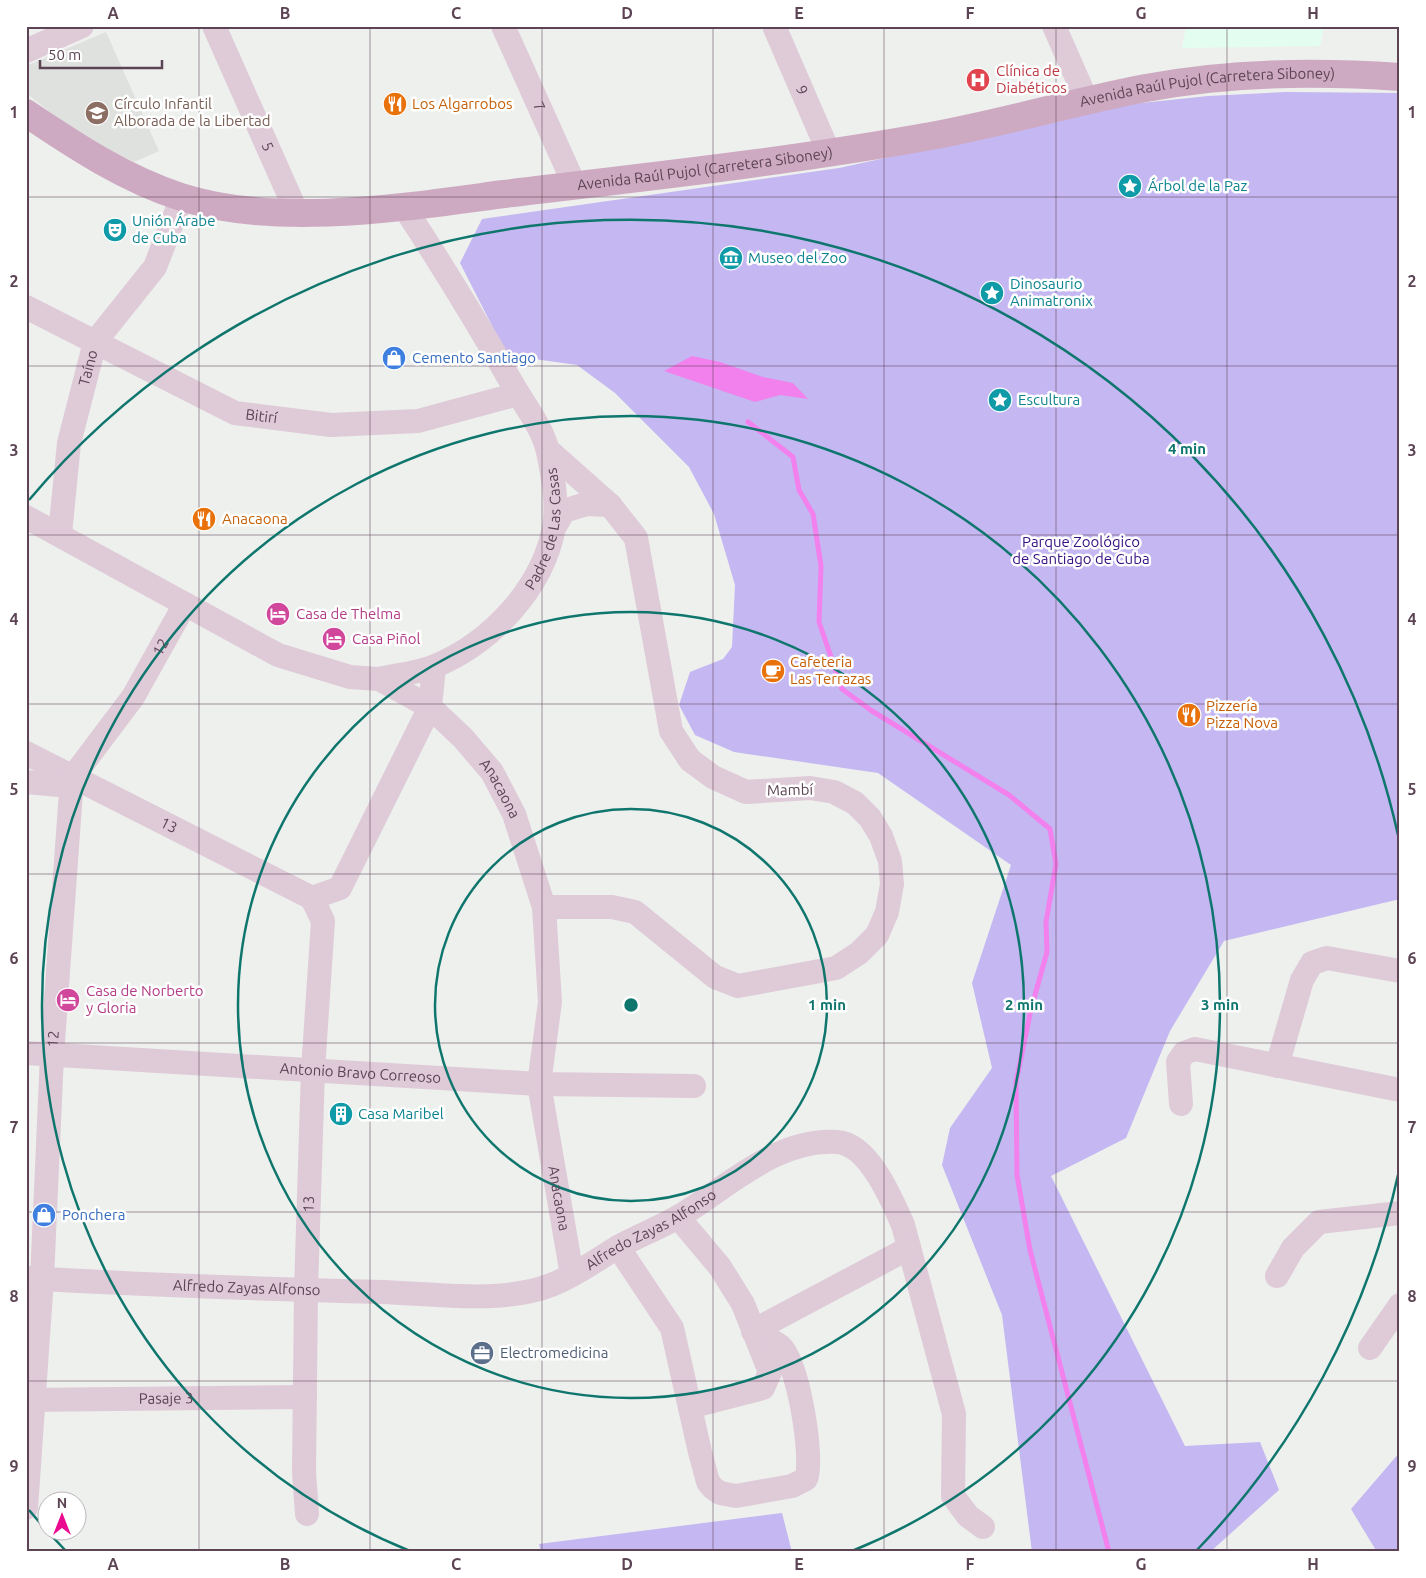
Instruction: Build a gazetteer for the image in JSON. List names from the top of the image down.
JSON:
{
  "streets": {
    "main road": ["Avenida Raúl Pujol (Carretera Siboney)"],
    "street": [
      "9",
      "7",
      "5",
      "Taíno",
      "Bitirí",
      "Padre de Las Casas",
      "12",
      "Anacaona",
      "Mambí",
      "13",
      "Antonio Bravo Correoso",
      "Alfredo Zayas Alfonso",
      "Pasaje 3"
    ]
  },
  "crossings": [
    ["9", "Avenida Raúl Pujol (Carretera Siboney)"],
    ["Avenida Raúl Pujol (Carretera Siboney)", "7"],
    ["Avenida Raúl Pujol (Carretera Siboney)", "5"],
    ["Avenida Raúl Pujol (Carretera Siboney)", "Taíno"],
    ["Avenida Raúl Pujol (Carretera Siboney)", "Padre de Las Casas"],
    ["Taíno", "Bitirí"],
    ["Taíno", "Anacaona"],
    ["Bitirí", "Padre de Las Casas"],
    ["Padre de Las Casas", "Anacaona"],
    ["Padre de Las Casas", "Mambí"],
    ["12", "Anacaona"],
    ["12", "13"],
    ["12", "Antonio Bravo Correoso"],
    ["12", "Alfredo Zayas Alfonso"],
    ["12", "Pasaje 3"],
    ["Anacaona", "Mambí"],
    ["Anacaona", "Antonio Bravo Correoso"],
    ["Anacaona", "Alfredo Zayas Alfonso"],
    ["13", "Antonio Bravo Correoso"],
    ["13", "Alfredo Zayas Alfonso"],
    ["13", "Pasaje 3"]
  ],
  "parks": ["Parque Zoológico de Santiago de Cuba"],
  "places": {
    "hospital": ["Clínica de Diabéticos"],
    "restaurant": ["Los Algarrobos", "Anacaona", "Pizzería Pizza Nova"],
    "school or university": ["Círculo Infantil Alborada de la Libertad"],
    "place": ["Árbol de la Paz", "Dinosaurio Animatronix", "Escultura"],
    "theatre": ["Unión Árabe de Cuba"],
    "museum": ["Museo del Zoo"],
    "shop": ["Cemento Santiago", "Ponchera"],
    "hotel": ["Casa de Thelma", "Casa Piñol", "Casa de Norberto y Gloria"],
    "cafe": ["Cafeteria Las Terrazas"],
    "building": ["Casa Maribel"],
    "office": ["Electromedicina"]
  },
  "scale_bar": "50 m",
  "north": "top",
  "grid": {
    "columns": [
      "A",
      "B",
      "C",
      "D",
      "E",
      "F",
      "G",
      "H"
    ],
    "rows": [
      "1",
      "2",
      "3",
      "4",
      "5",
      "6",
      "7",
      "8",
      "9"
    ]
  },
  "rings": [
    "4 min",
    "1 min",
    "2 min",
    "3 min"
  ]
}
